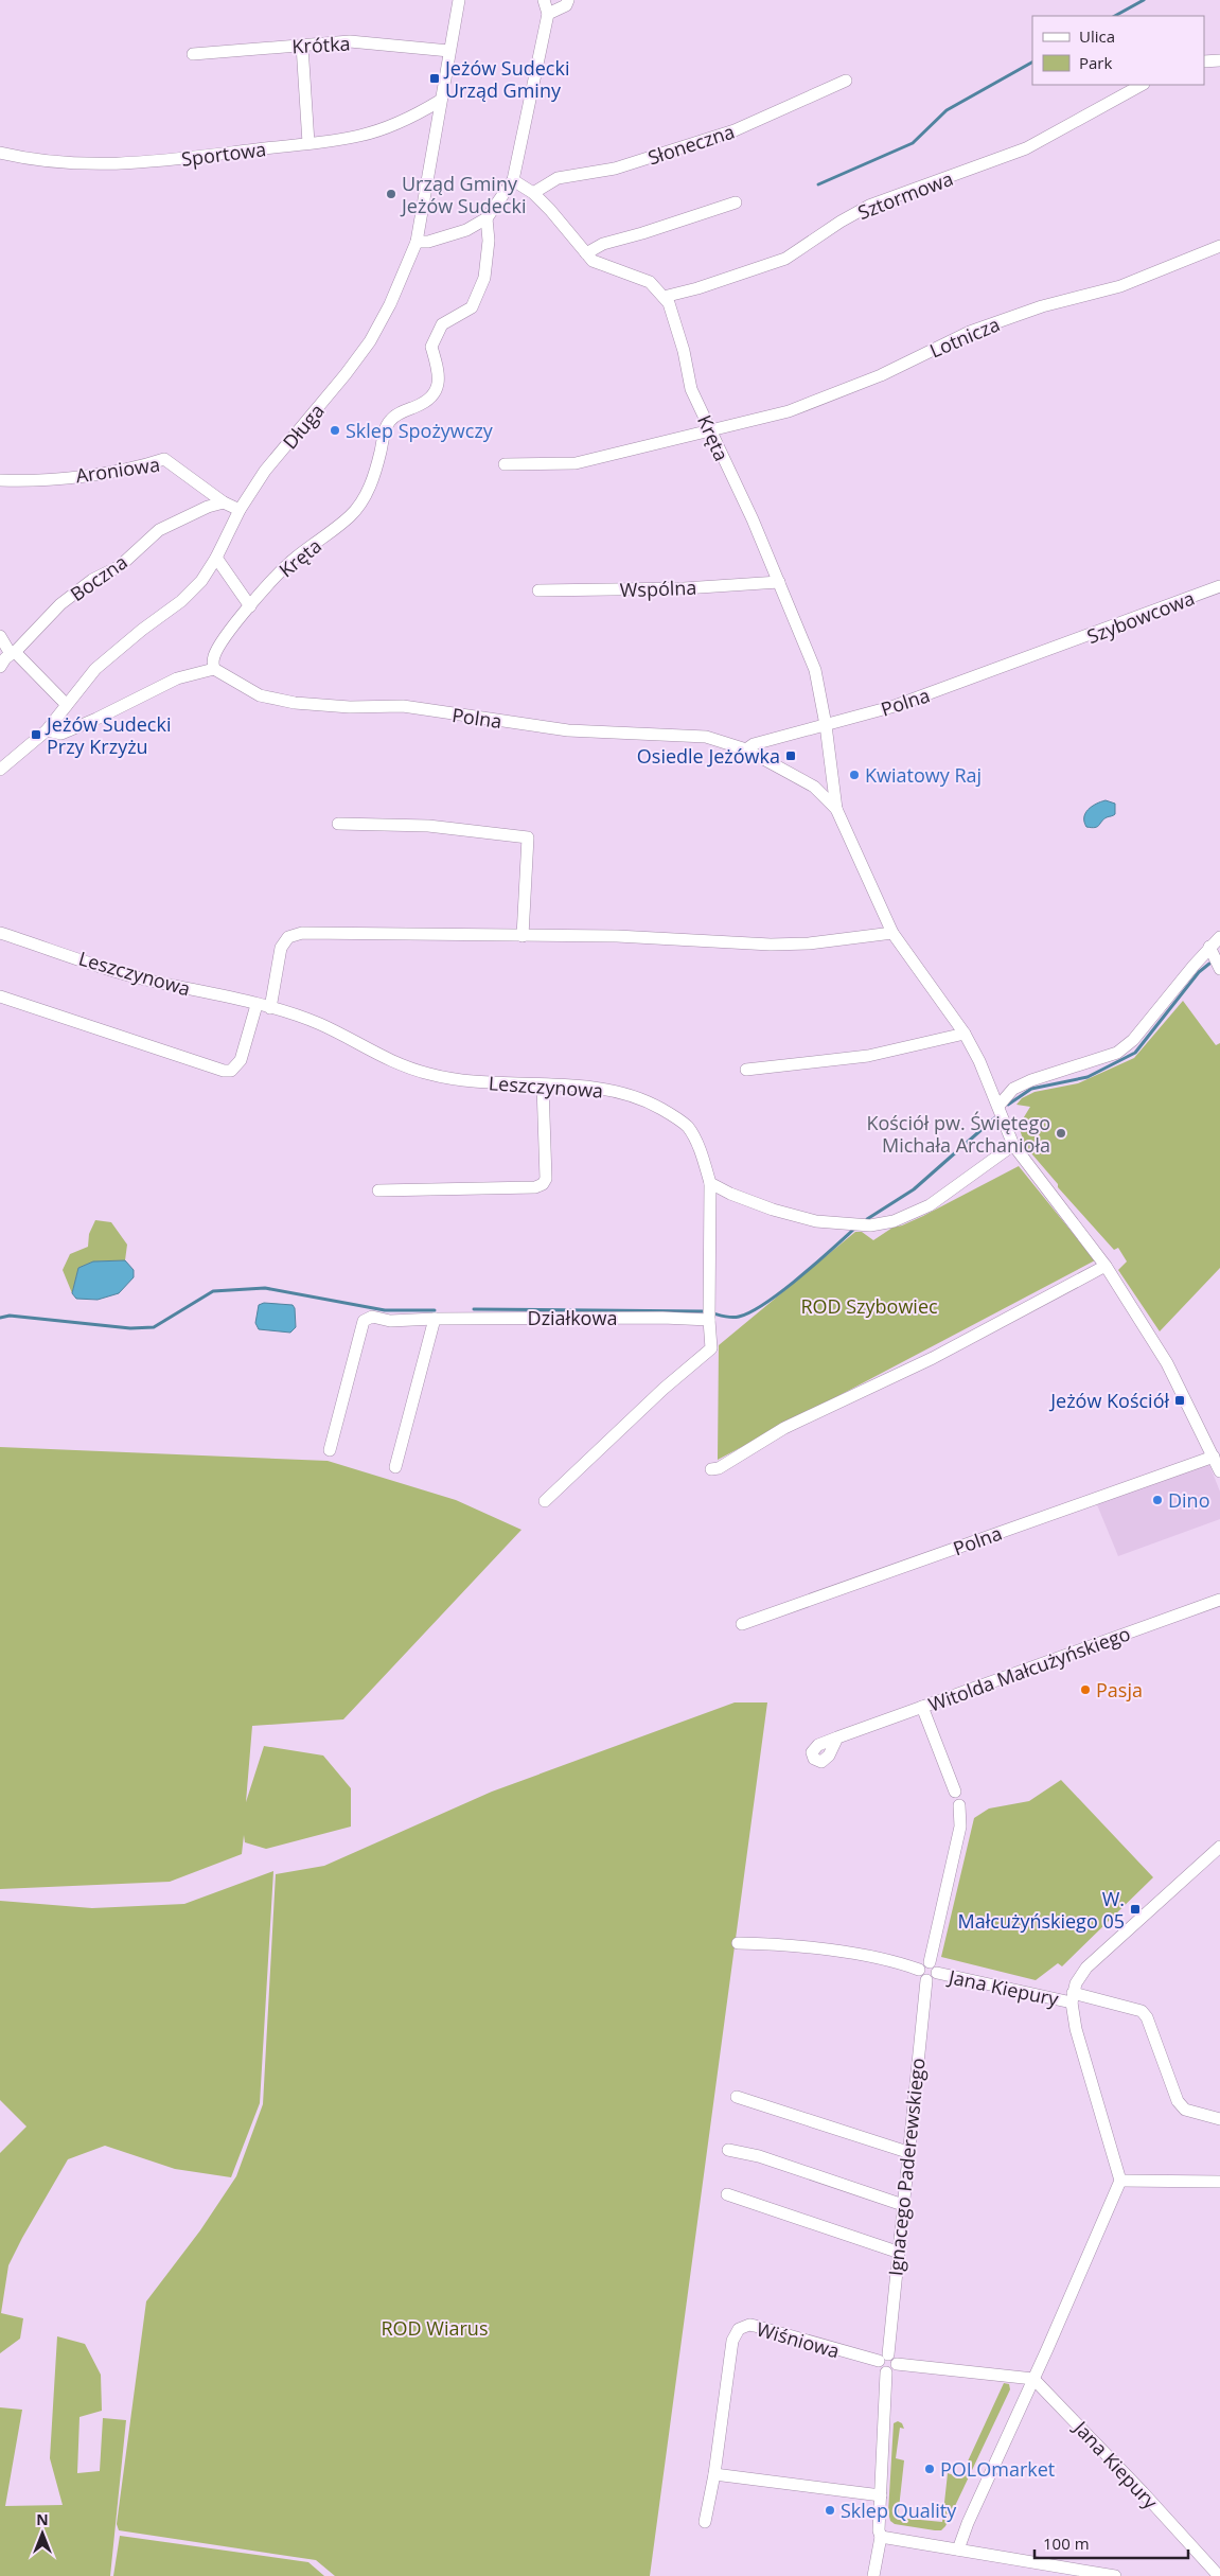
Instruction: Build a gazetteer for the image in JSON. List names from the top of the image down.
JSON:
{
  "streets": {
    "street": [
      "Krótka",
      "Słoneczna",
      "Sportowa",
      "Sztormowa",
      "Lotnicza",
      "Długa",
      "Kręta",
      "Aroniowa",
      "Boczna",
      "Wspólna",
      "Szybowcowa",
      "Polna",
      "Leszczynowa",
      "Działkowa",
      "Witolda Małcużyńskiego",
      "Jana Kiepury",
      "Ignacego Paderewskiego",
      "Wiśniowa"
    ]
  },
  "crossings": [
    ["Krótka", "Długa"],
    ["Słoneczna", "Kręta"],
    ["Sportowa", "Długa"],
    ["Sztormowa", "Kręta"],
    ["Lotnicza", "Kręta"],
    ["Kręta", "Wspólna"],
    ["Kręta", "Polna"],
    ["Aroniowa", "Boczna"],
    ["Szybowcowa", "Polna"],
    ["Jana Kiepury", "Ignacego Paderewskiego"],
    ["Ignacego Paderewskiego", "Wiśniowa"]
  ],
  "parks": ["ROD Szybowiec", "ROD Wiarus"],
  "places": {
    "transit": [
      "Jeżów Sudecki Urząd Gminy",
      "Jeżów Sudecki Przy Krzyżu",
      "Osiedle Jeżówka",
      "Jeżów Kościół",
      "W. Małcużyńskiego 05"
    ],
    "other": [
      "Urząd Gminy Jeżów Sudecki",
      "Sklep Spożywczy",
      "Kwiatowy Raj",
      "Kościół pw. Świętego Michała Archanioła",
      "Dino",
      "Pasja",
      "POLOmarket",
      "Sklep Quality"
    ]
  },
  "legend": ["Ulica", "Park"],
  "scale_bar": "100 m",
  "north": "top"
}
